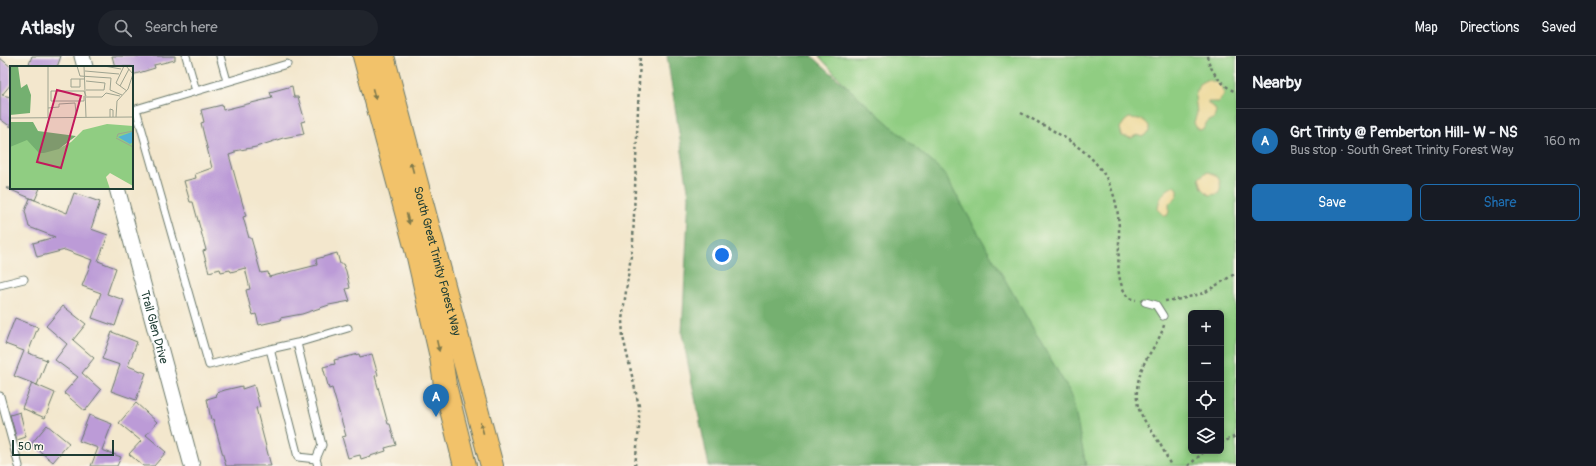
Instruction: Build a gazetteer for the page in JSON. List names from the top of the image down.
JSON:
{
  "streets": {
    "main road": ["South Great Trinity Forest Way"],
    "street": ["Trail Glen Drive"]
  },
  "scale_bar": "50 m",
  "page": {
    "header": "Atlasly",
    "search": "Search here",
    "nav": ["Map", "Directions", "Saved"],
    "heading": "Nearby",
    "list": [
      {
        "mark": "A",
        "name": "Grt Trinty @ Pemberton Hill- W - NS",
        "note": "Bus stop · South Great Trinity Forest Way",
        "value": "160 m"
      }
    ],
    "buttons": ["Save", "Share"],
    "map_buttons": ["+", "−"],
    "pins": "A",
    "scale": "50 m"
  }
}
